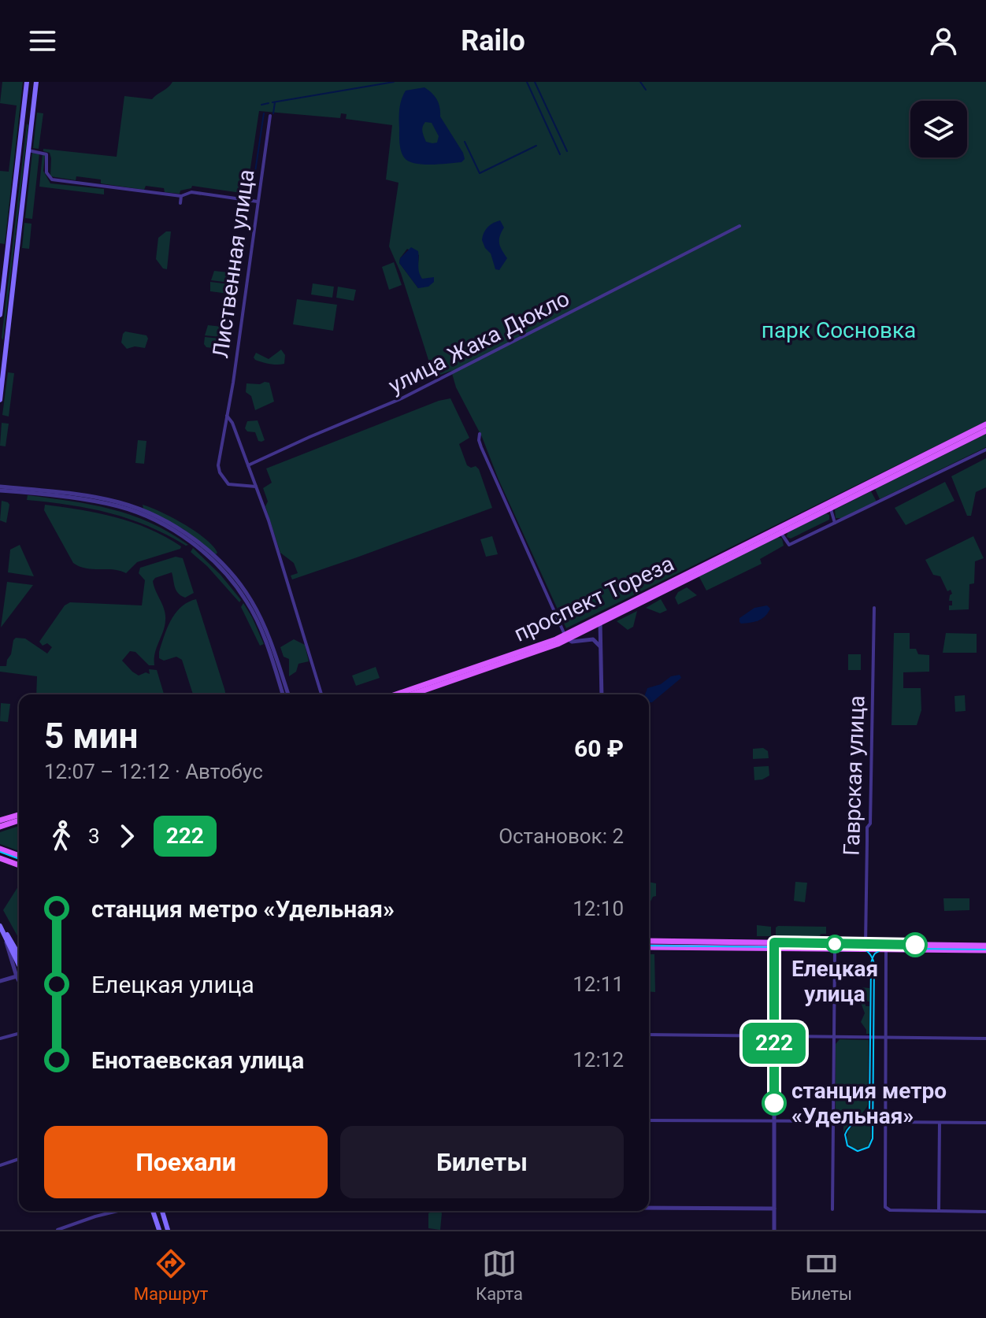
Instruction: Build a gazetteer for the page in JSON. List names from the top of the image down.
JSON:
{
  "streets": {
    "main road": ["проспект Тореза"],
    "street": ["Лиственная улица", "улица Жака Дюкло", "Гаврская улица"]
  },
  "parks": ["парк Сосновка"],
  "places": ["Елецкая улица", "станция метро «Удельная»"],
  "lines": ["bus line 222"],
  "page": {
    "header": "Railo",
    "on_map": "222",
    "heading": ["5 мин", "12:07 – 12:12 · Автобус", "60 ₽"],
    "legs": ["3", "222", "Остановок: 2"],
    "list": [
      {
        "name": "станция метро «Удельная»",
        "value": "12:10"
      },
      {
        "name": "Елецкая улица",
        "value": "12:11"
      },
      {
        "name": "Енотаевская улица",
        "value": "12:12"
      }
    ],
    "buttons": ["Поехали", "Билеты"],
    "tabs": ["Маршрут", "Карта", "Билеты"]
  }
}
